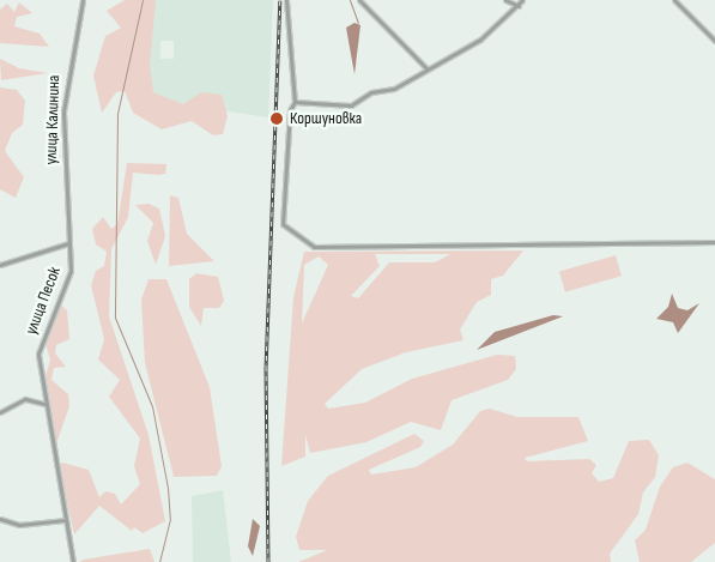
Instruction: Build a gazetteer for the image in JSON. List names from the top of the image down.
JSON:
{
  "streets": {
    "street": ["улица Калинина", "улица Песок"]
  },
  "crossings": [
    ["улица Калинина", "улица Песок"]
  ],
  "places": ["Коршуновка"]
}
